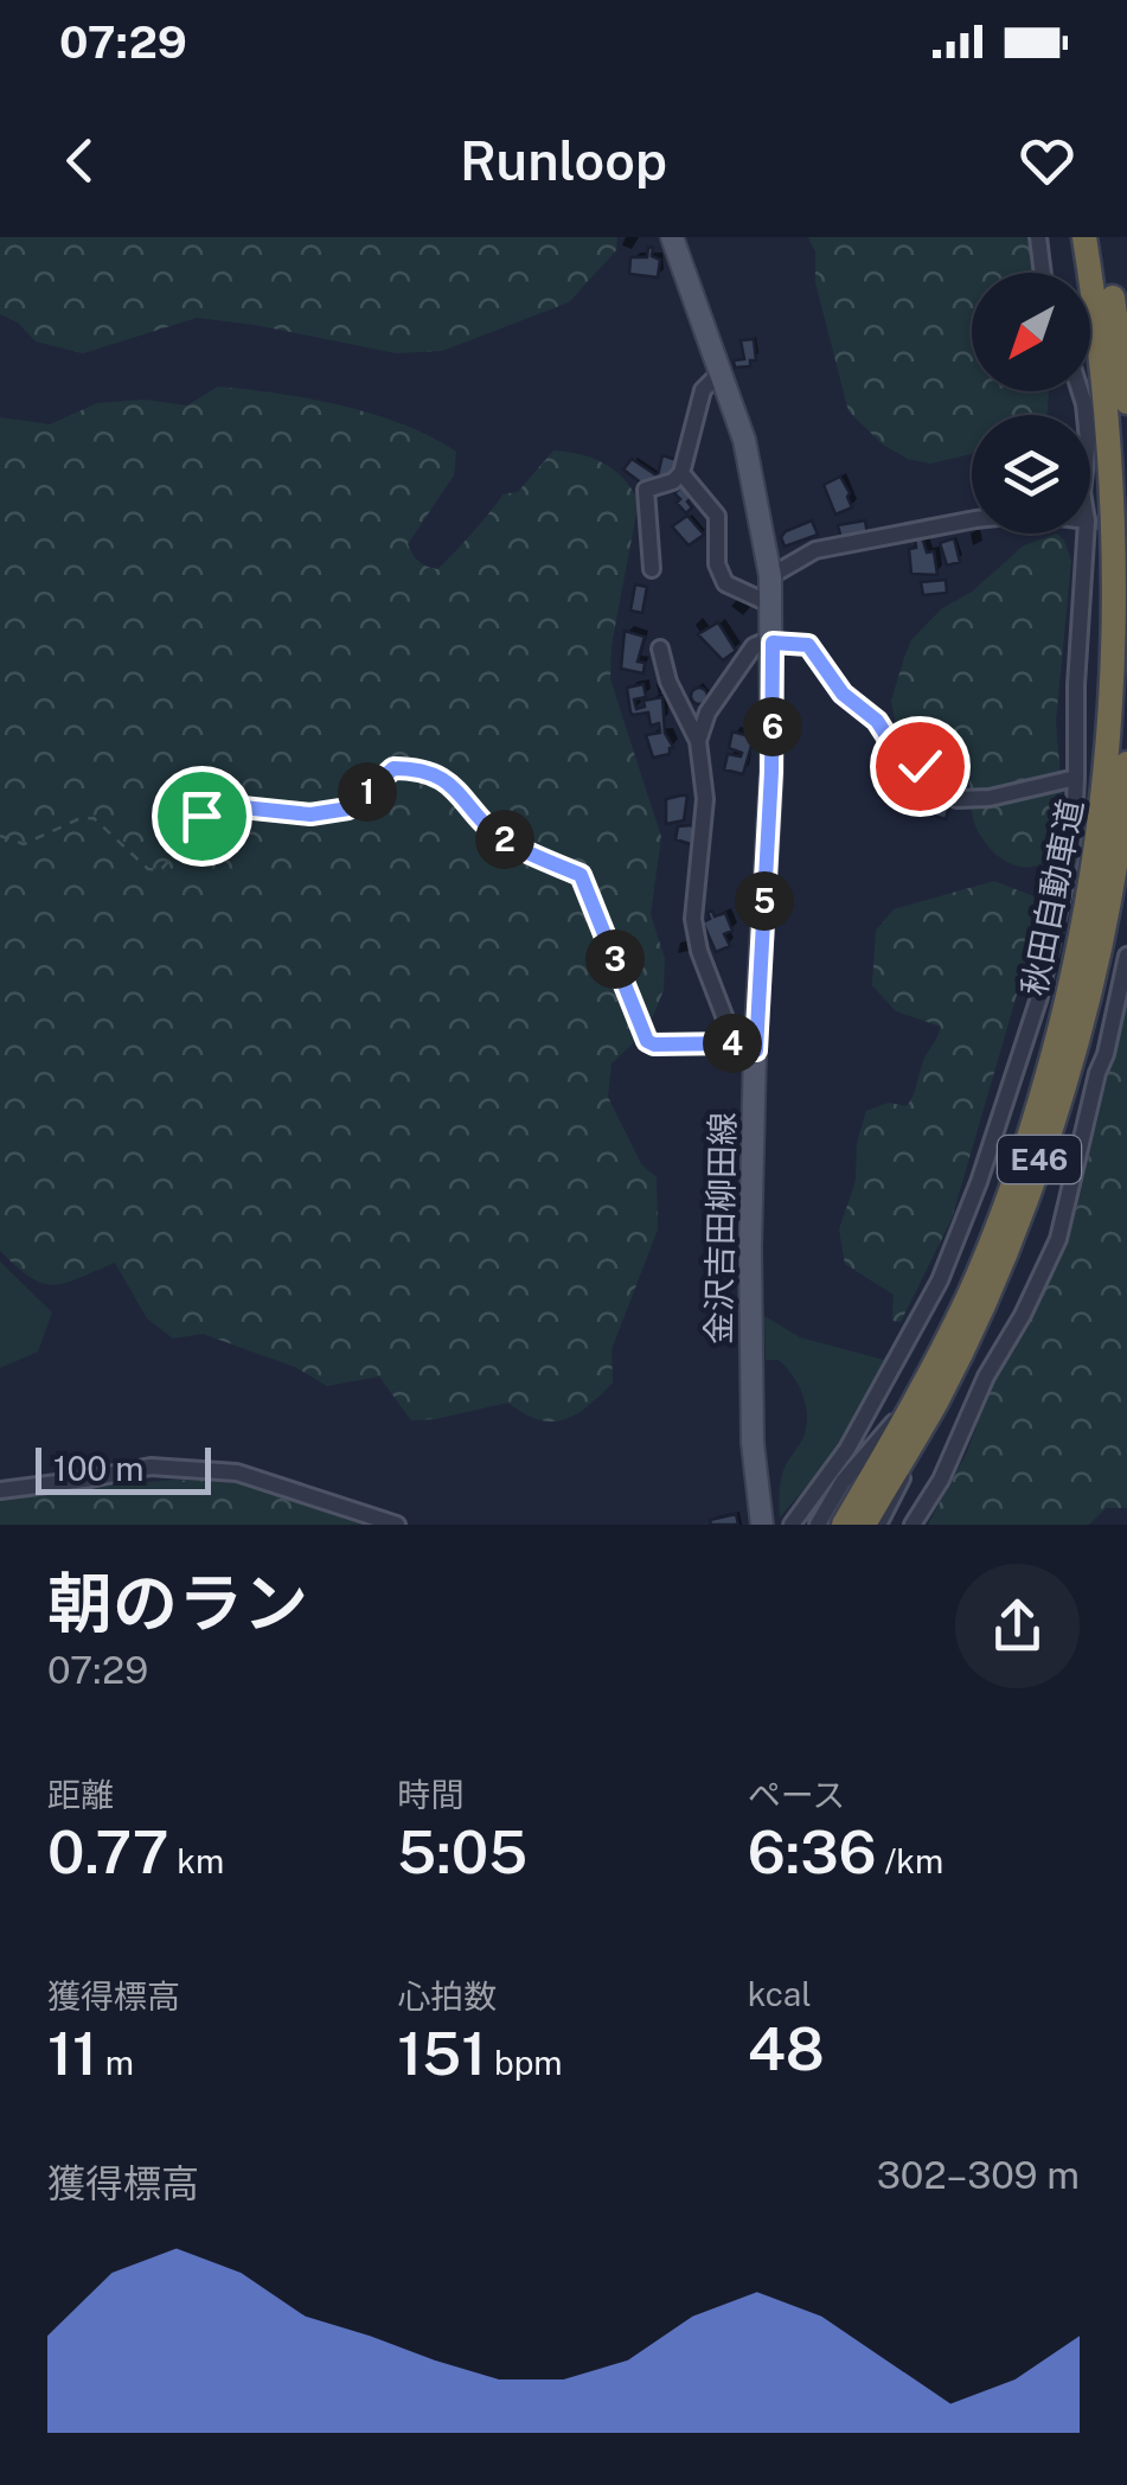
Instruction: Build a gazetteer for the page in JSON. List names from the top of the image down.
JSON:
{
  "streets": {
    "highway": ["秋田自動車道", "E46"],
    "main road": ["金沢吉田柳田線"]
  },
  "scale_bar": "100 m",
  "north": "bottom left",
  "page": {
    "status": "07:29",
    "header": "Runloop",
    "pins": [
      "6",
      "1",
      "2",
      "5",
      "3",
      "4"
    ],
    "scale": "100 m",
    "heading": ["朝のラン", "07:29"],
    "stats": [
      ["距離", "0.77 km"],
      ["時間", "5:05"],
      ["ペース", "6:36 /km"],
      ["獲得標高", "11 m"],
      ["心拍数", "151 bpm"],
      ["kcal", "48"]
    ],
    "chart": ["獲得標高", "302–309 m"]
  }
}
